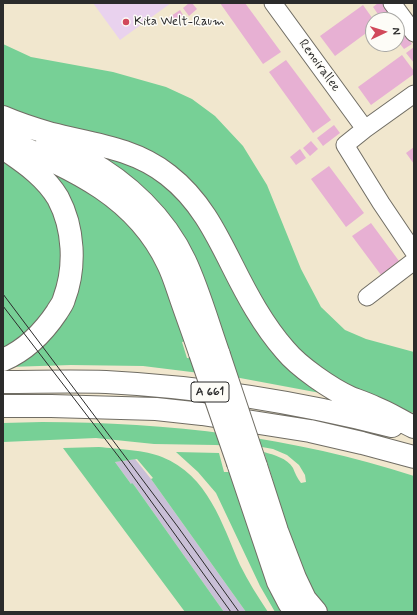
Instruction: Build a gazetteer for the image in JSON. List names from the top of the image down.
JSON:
{
  "streets": {
    "highway": ["A 661"],
    "street": ["Renoirallee"]
  },
  "places": ["Kita Welt-Raum"],
  "north": "right"
}
